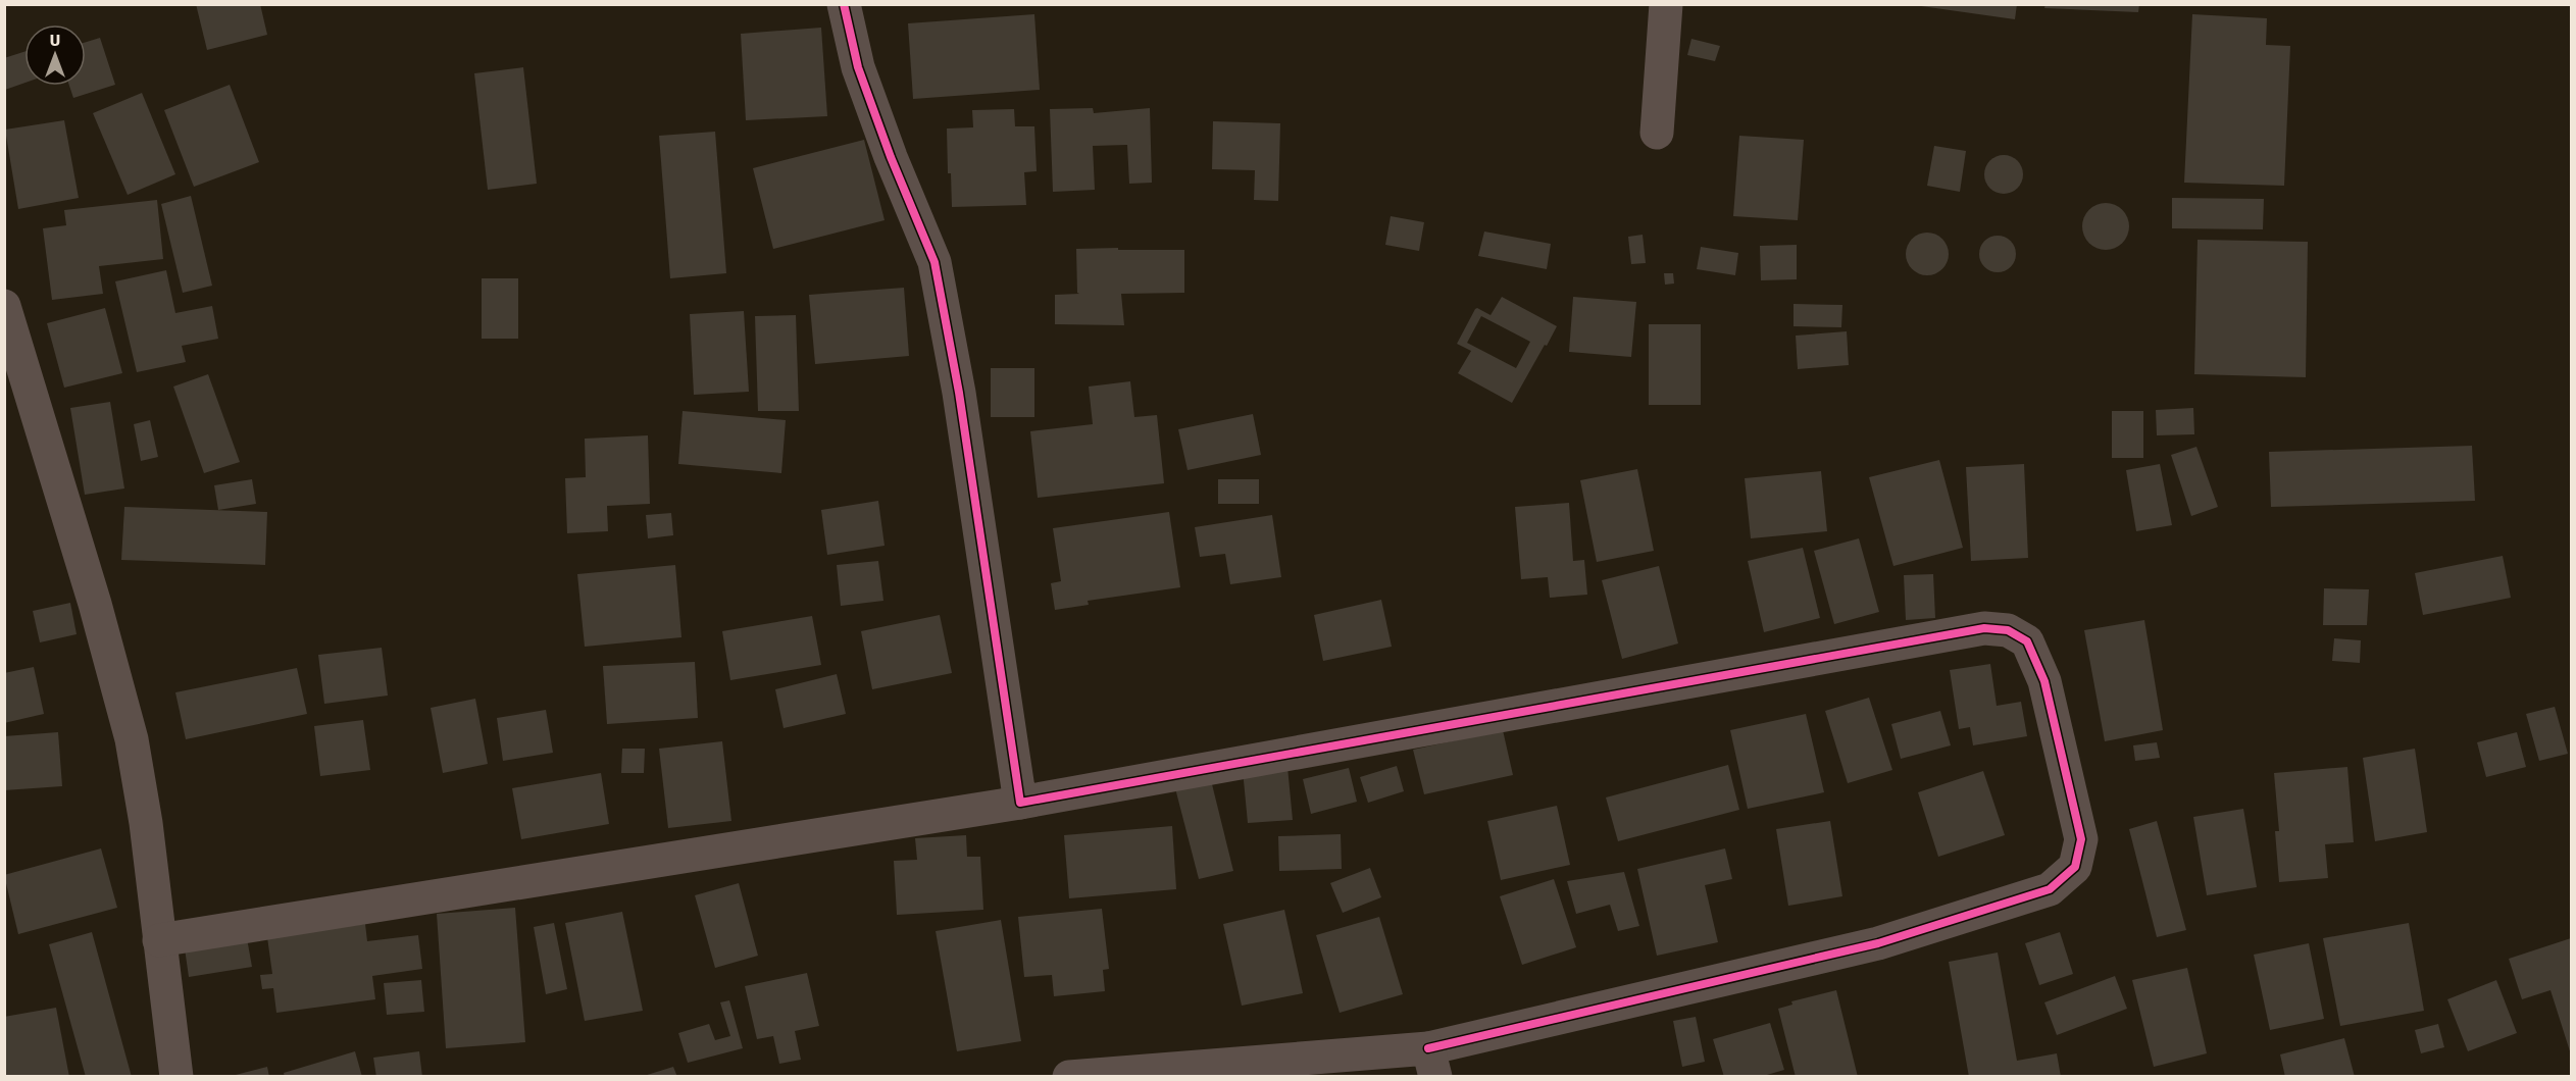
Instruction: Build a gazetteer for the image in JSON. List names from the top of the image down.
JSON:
{
  "north": "top"
}
